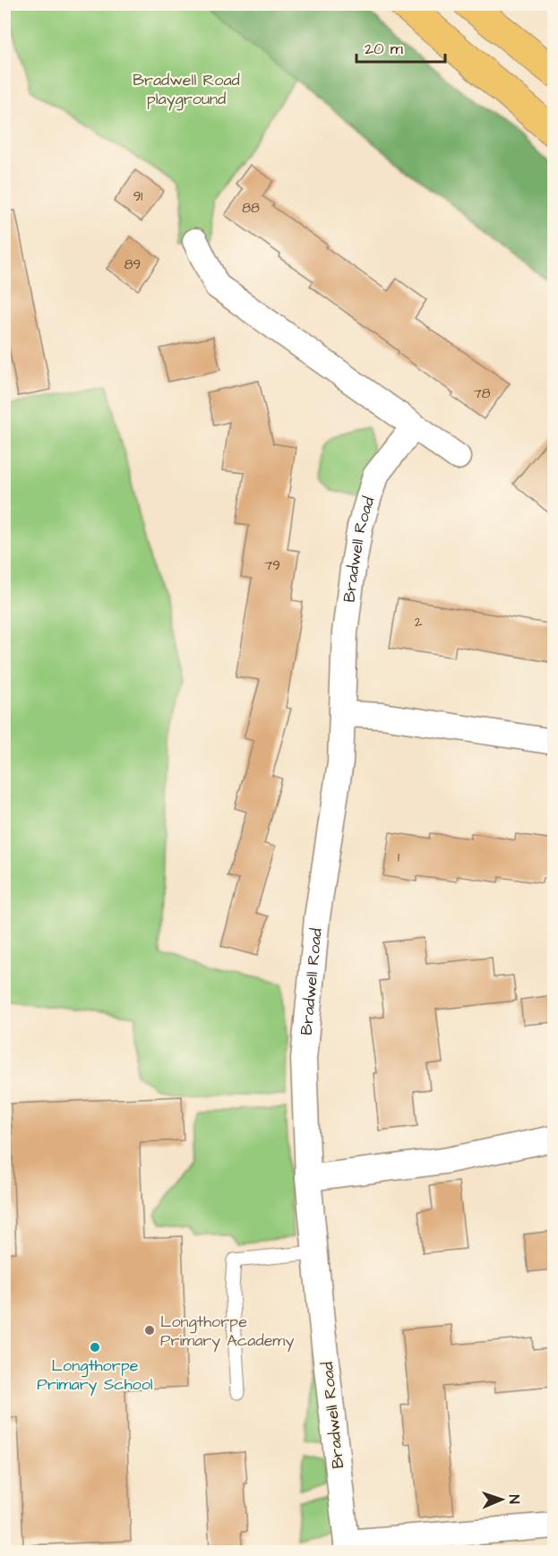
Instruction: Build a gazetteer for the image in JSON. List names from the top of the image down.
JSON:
{
  "streets": {
    "street": ["Bradwell Road"]
  },
  "parks": ["Bradwell Road playground"],
  "places": ["Longthorpe Primary Academy", "Longthorpe Primary School"],
  "house_numbers": [
    "91",
    "88",
    "89",
    "78",
    "79",
    "2",
    "1"
  ],
  "scale_bar": "20 m",
  "north": "right"
}
